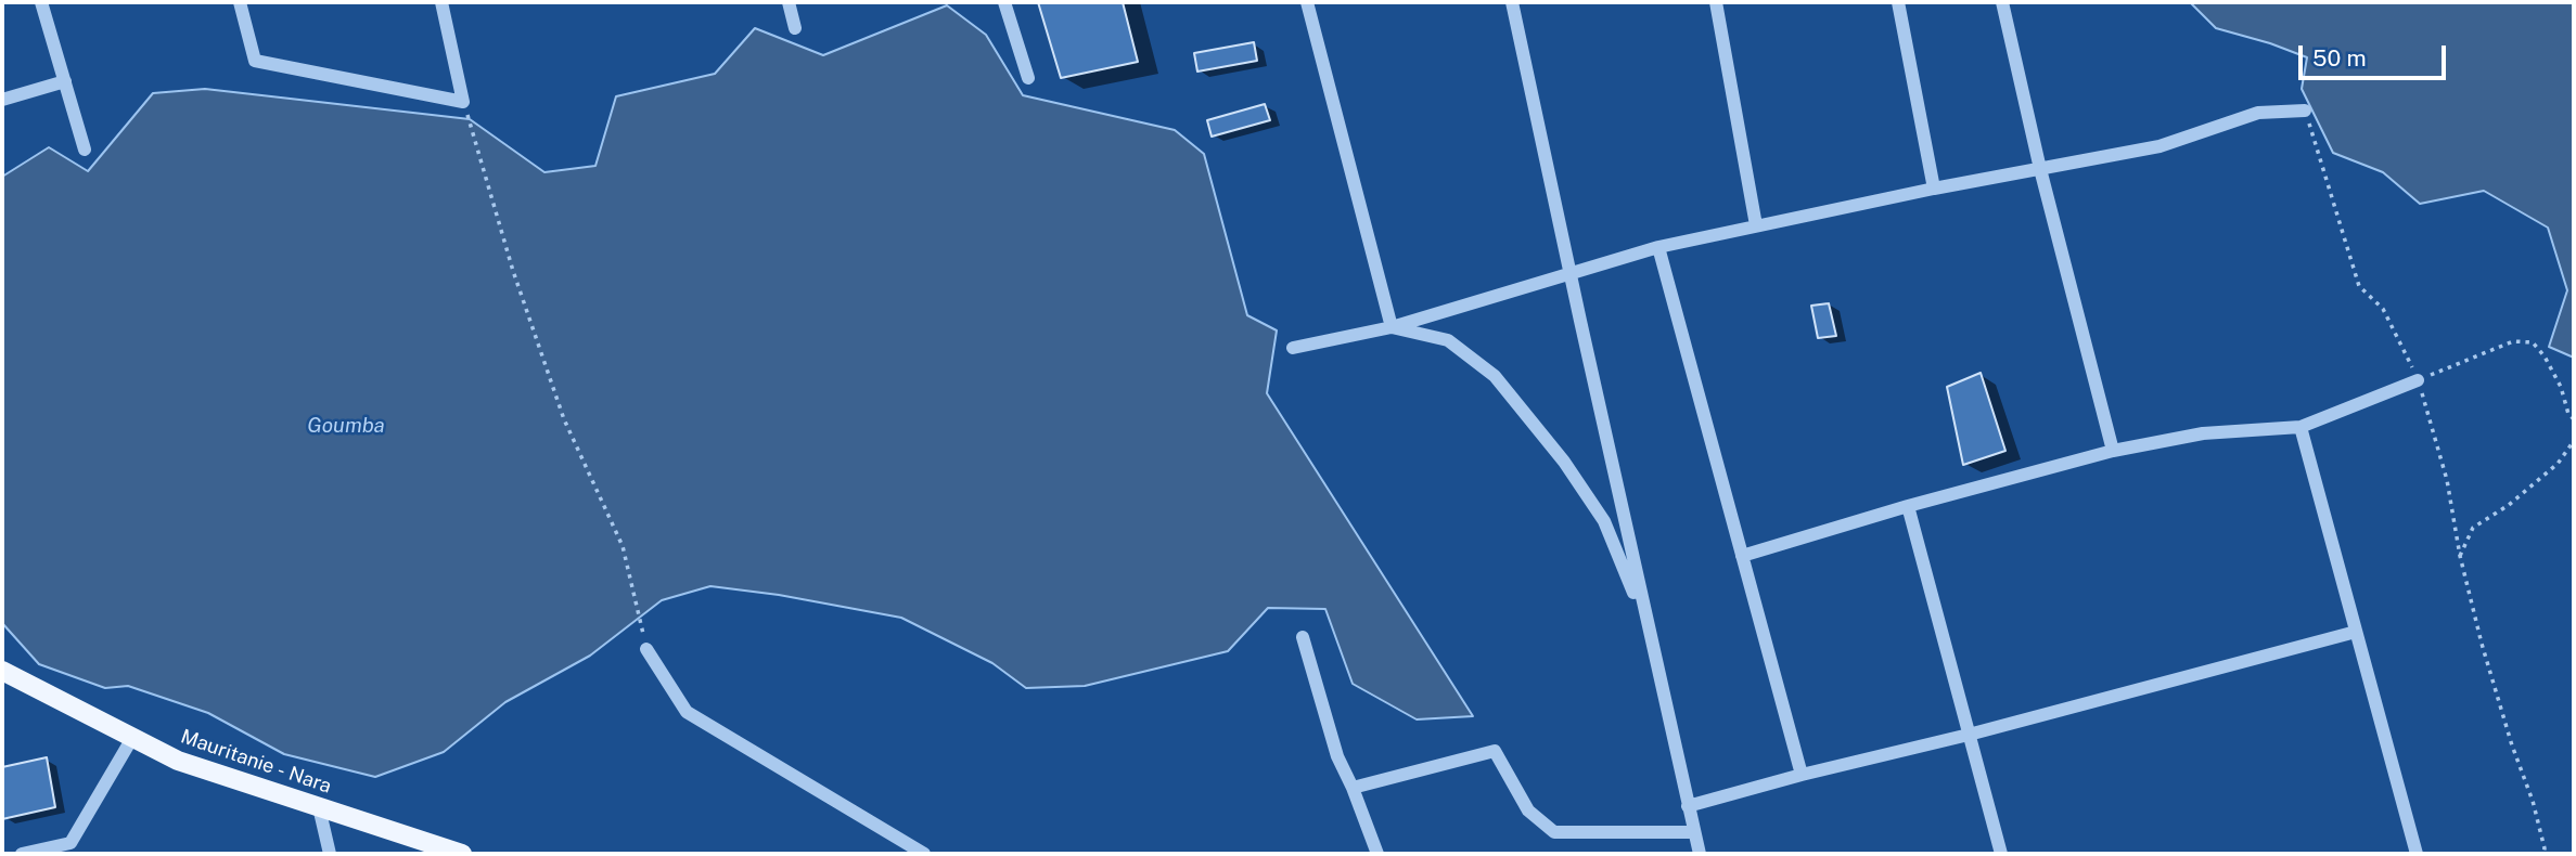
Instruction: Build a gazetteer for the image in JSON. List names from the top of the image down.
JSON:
{
  "streets": {
    "main road": ["Mauritanie - Nara"]
  },
  "water": ["Goumba"],
  "scale_bar": "50 m"
}
